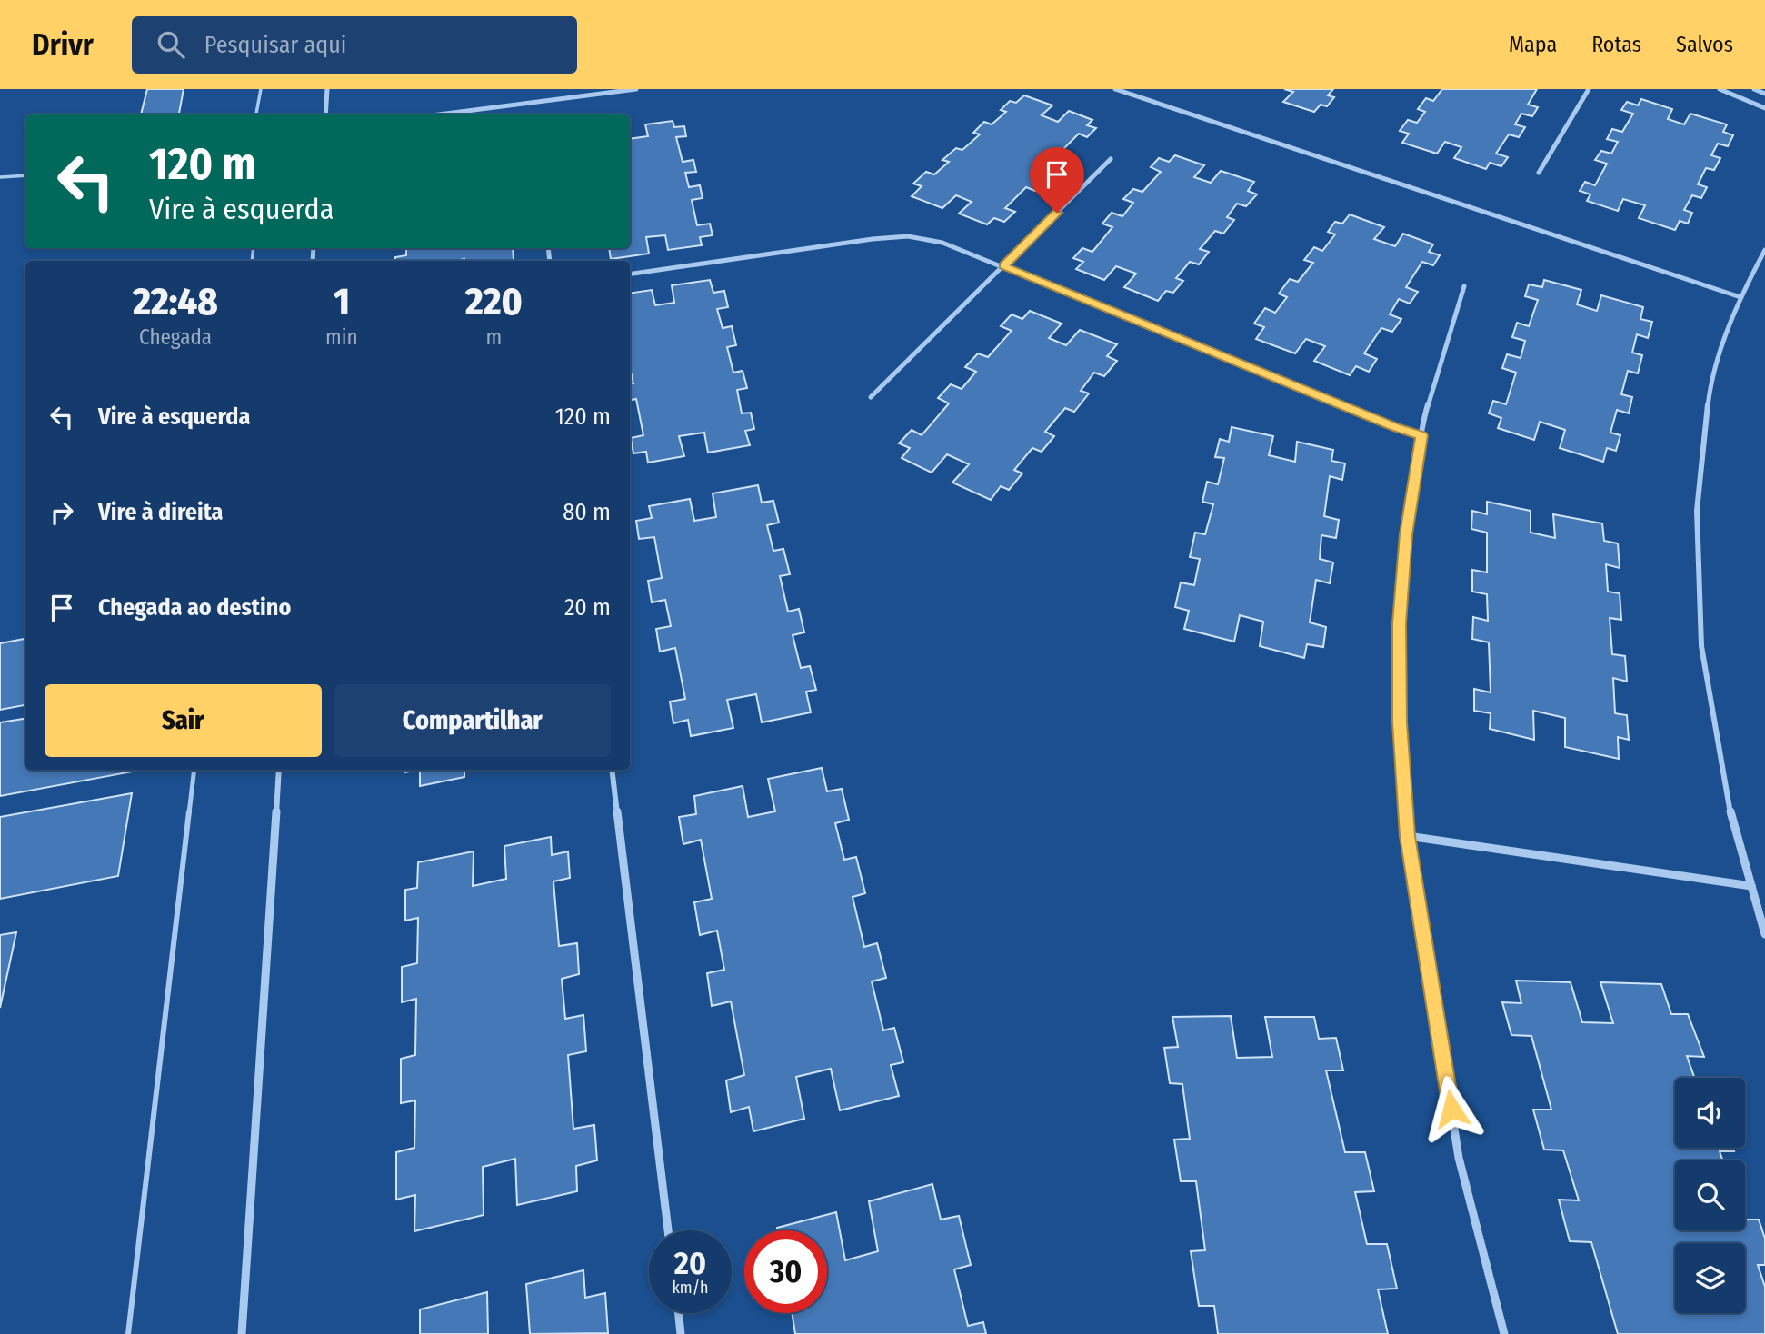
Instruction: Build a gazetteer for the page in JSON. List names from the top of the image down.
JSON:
{
  "page": {
    "header": "Drivr",
    "search": "Pesquisar aqui",
    "nav": ["Mapa", "Rotas", "Salvos"],
    "turn": ["120 m", "Vire à esquerda"],
    "eta": [
      "22:48",
      "Chegada",
      "1",
      "min",
      "220",
      "m"
    ],
    "list": [
      {
        "name": "Vire à esquerda",
        "value": "120 m"
      },
      {
        "name": "Vire à direita",
        "value": "80 m"
      },
      {
        "name": "Chegada ao destino",
        "value": "20 m"
      }
    ],
    "buttons": ["Sair", "Compartilhar"],
    "speed": "20 km/h",
    "limit": "30"
  }
}
